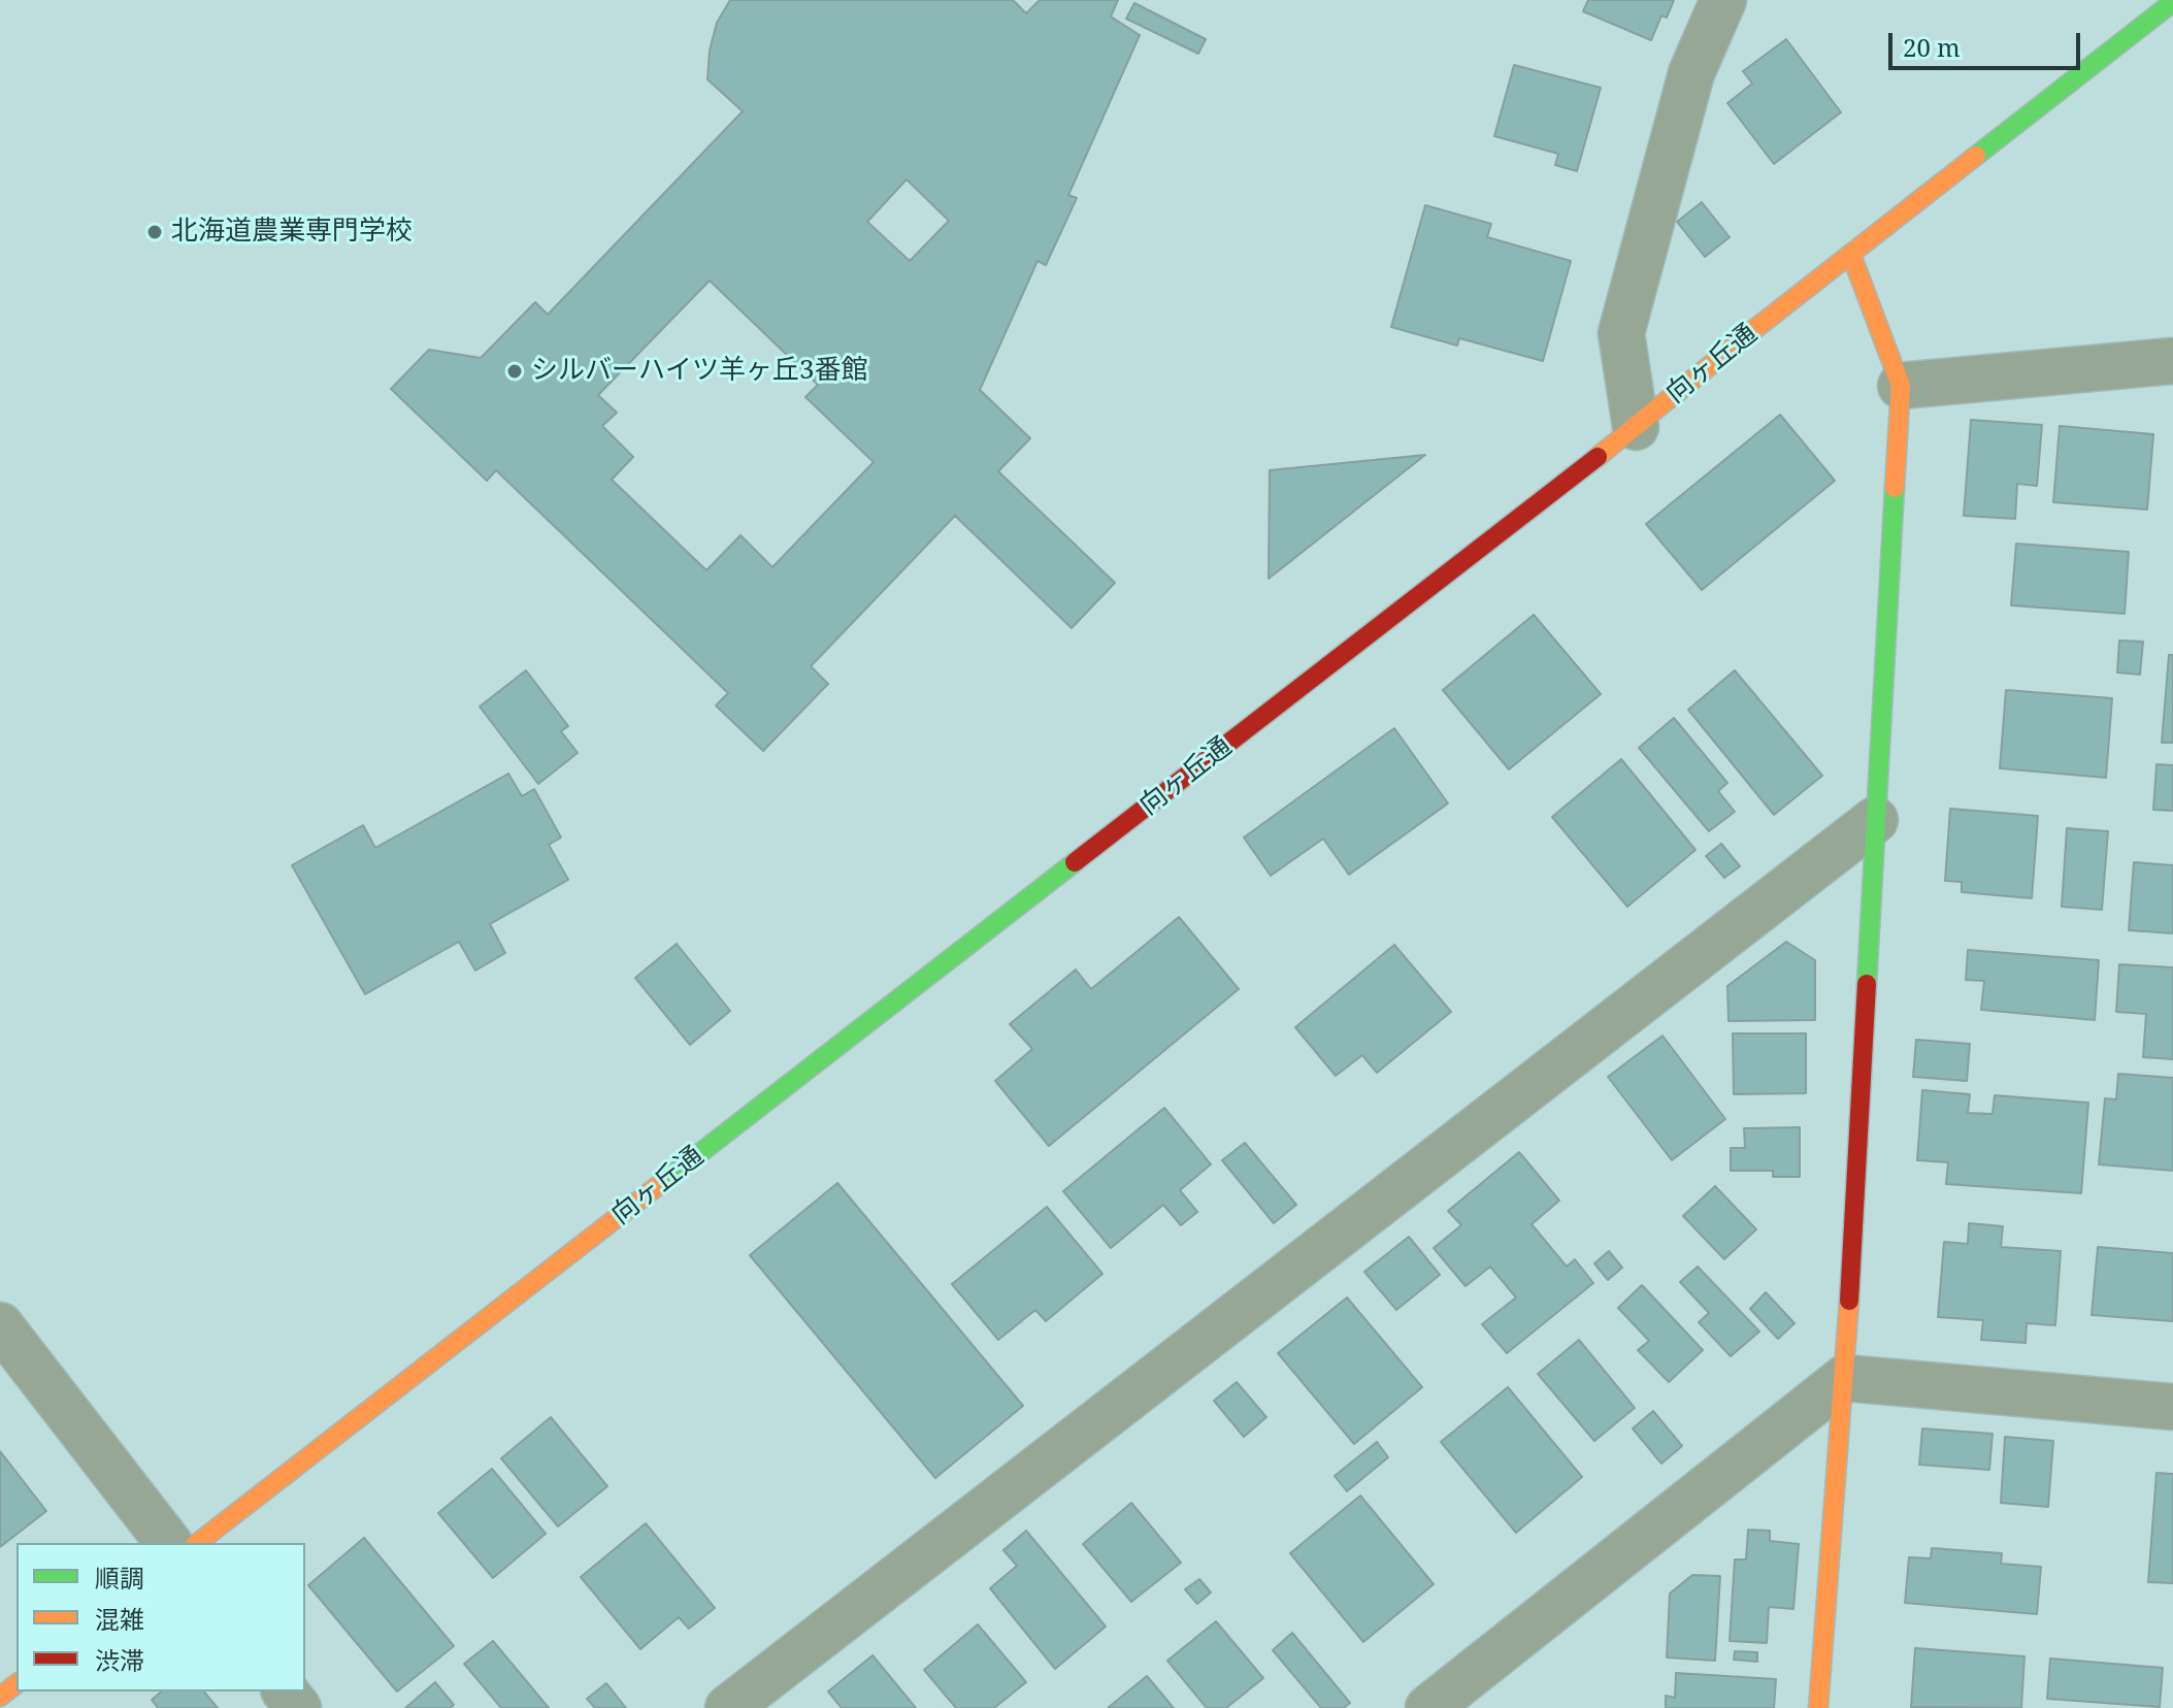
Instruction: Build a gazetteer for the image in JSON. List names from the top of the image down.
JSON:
{
  "streets": {
    "street": ["向ヶ丘通"]
  },
  "places": ["北海道農業専門学校", "シルバーハイツ羊ヶ丘3番館"],
  "legend": ["順調", "混雑", "渋滞"],
  "scale_bar": "20 m"
}
